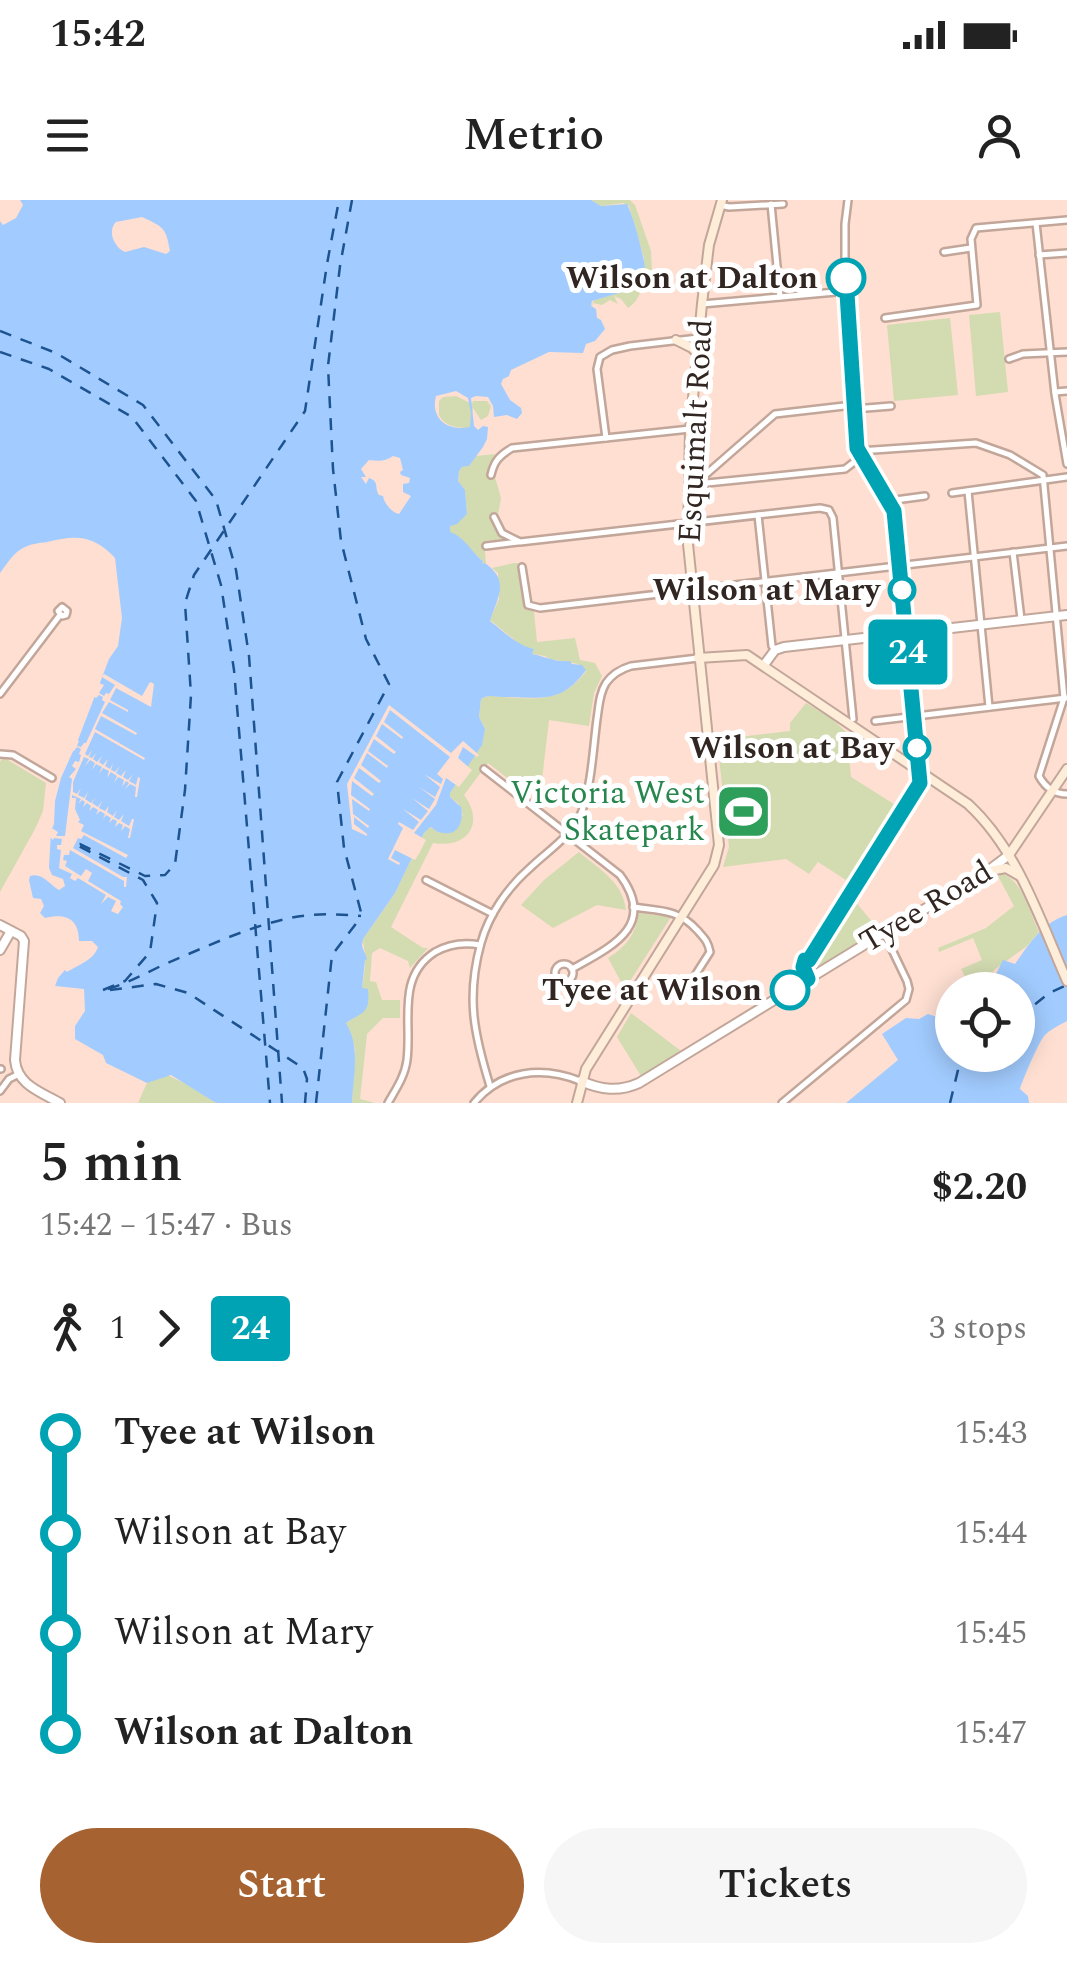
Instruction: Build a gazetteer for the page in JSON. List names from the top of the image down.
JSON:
{
  "streets": {
    "main road": ["Esquimalt Road", "Tyee Road"]
  },
  "crossings": [
    ["Esquimalt Road", "Tyee Road"]
  ],
  "places": {
    "other": [
      "Wilson at Dalton",
      "Wilson at Mary",
      "Wilson at Bay",
      "Tyee at Wilson"
    ],
    "sports": ["Victoria West Skatepark"]
  },
  "lines": ["bus line 24"],
  "page": {
    "status": "15:42",
    "header": "Metrio",
    "on_map": "24",
    "heading": ["5 min", "15:42 – 15:47 · Bus", "$2.20"],
    "legs": ["1", "24", "3 stops"],
    "list": [
      {
        "name": "Tyee at Wilson",
        "value": "15:43"
      },
      {
        "name": "Wilson at Bay",
        "value": "15:44"
      },
      {
        "name": "Wilson at Mary",
        "value": "15:45"
      },
      {
        "name": "Wilson at Dalton",
        "value": "15:47"
      }
    ],
    "buttons": ["Start", "Tickets"]
  }
}
